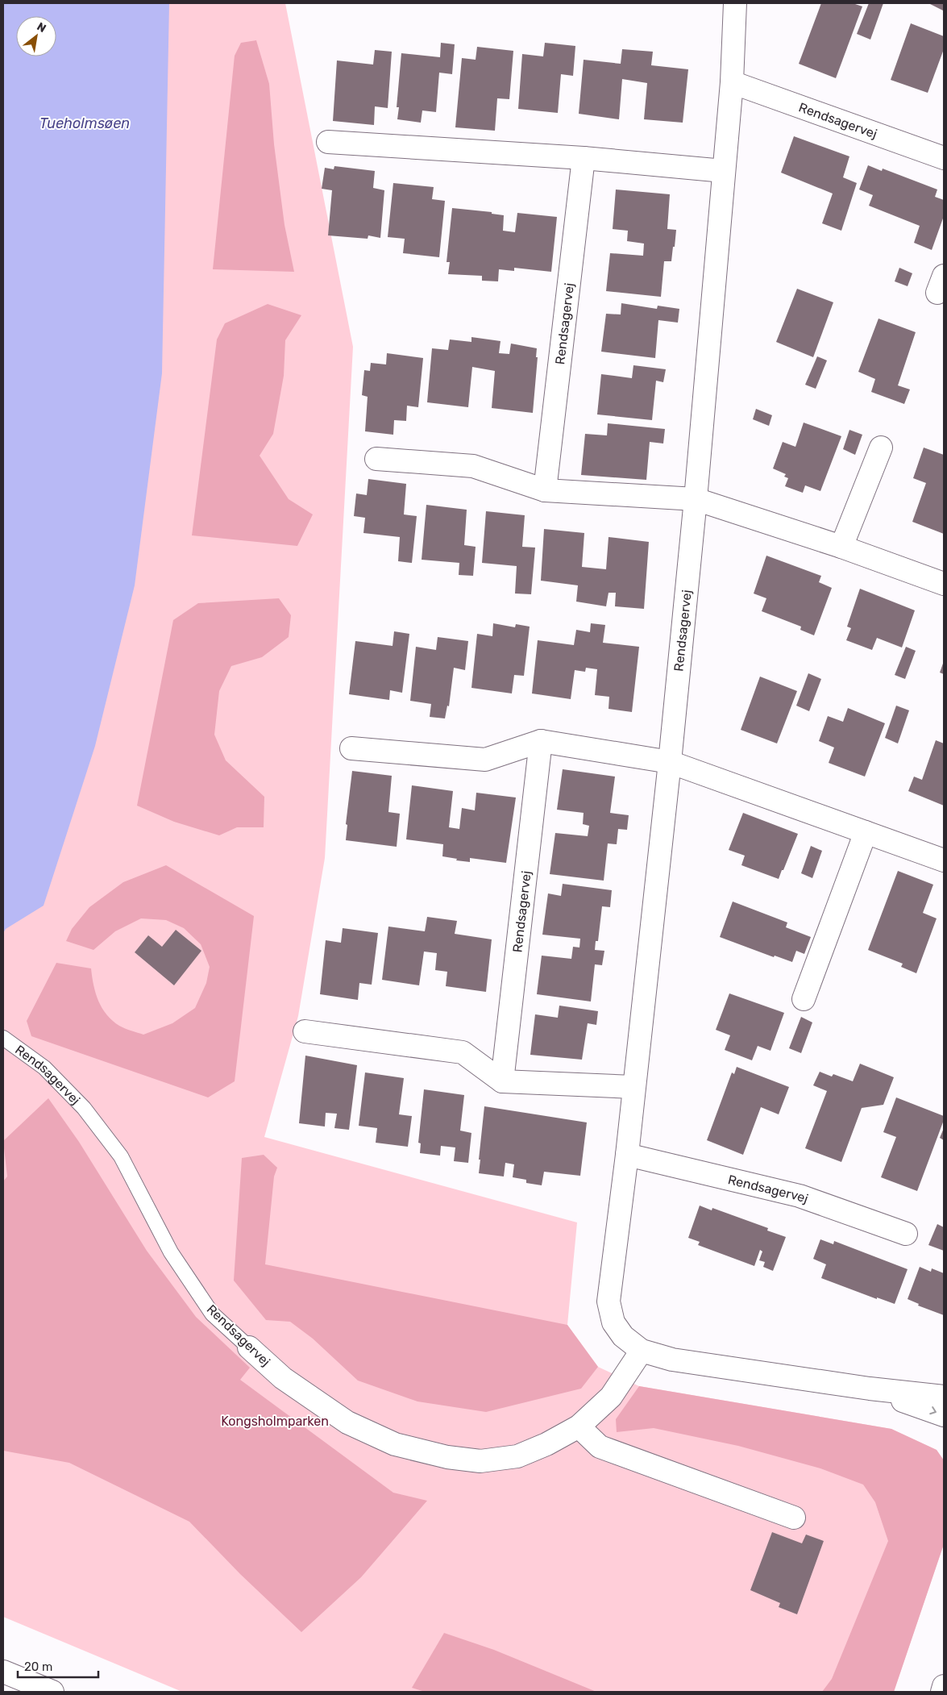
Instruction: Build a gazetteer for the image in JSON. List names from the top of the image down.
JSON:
{
  "streets": {
    "main road": ["Rendsagervej"]
  },
  "water": ["Tueholmsøen"],
  "parks": ["Kongsholmparken"],
  "scale_bar": "20 m",
  "north": "top right"
}
